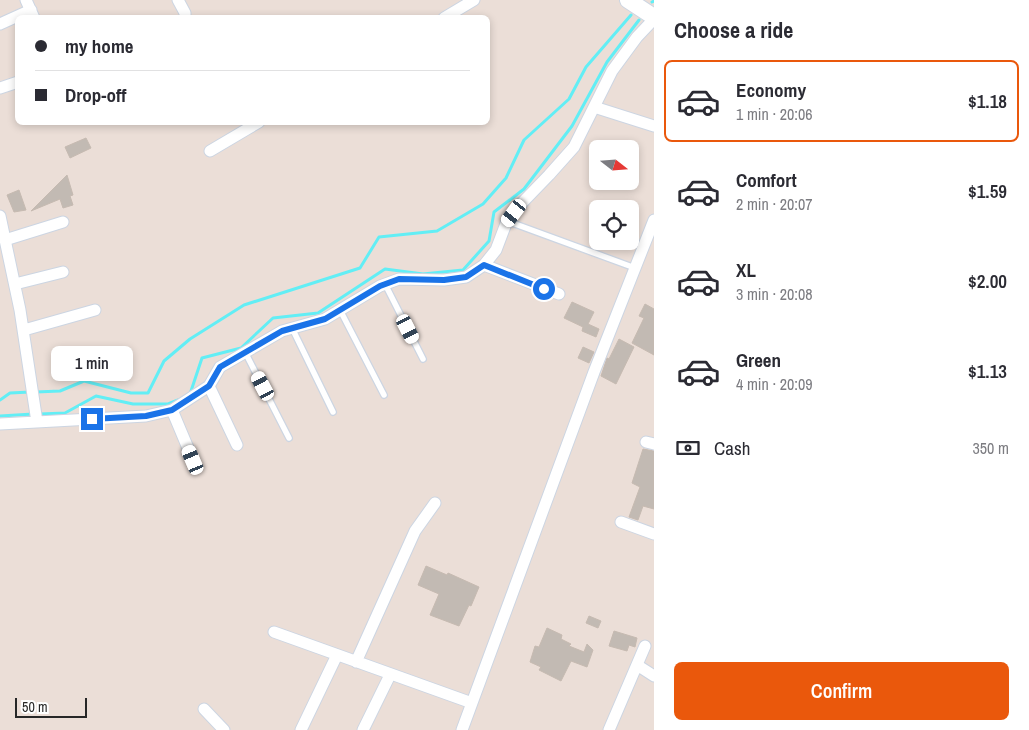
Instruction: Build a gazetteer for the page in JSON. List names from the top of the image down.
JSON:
{
  "scale_bar": "50 m",
  "north": "right",
  "page": {
    "heading": "Choose a ride",
    "banner": ["my home", "Drop-off"],
    "list": [
      {
        "name": "Economy",
        "note": "1 min · 20:06",
        "value": "$1.18"
      },
      {
        "name": "Comfort",
        "note": "2 min · 20:07",
        "value": "$1.59"
      },
      {
        "name": "XL",
        "note": "3 min · 20:08",
        "value": "$2.00"
      },
      {
        "name": "Green",
        "note": "4 min · 20:09",
        "value": "$1.13"
      }
    ],
    "bubble": "1 min",
    "pay": ["Cash", "350 m"],
    "buttons": "Confirm",
    "scale": "50 m"
  }
}
